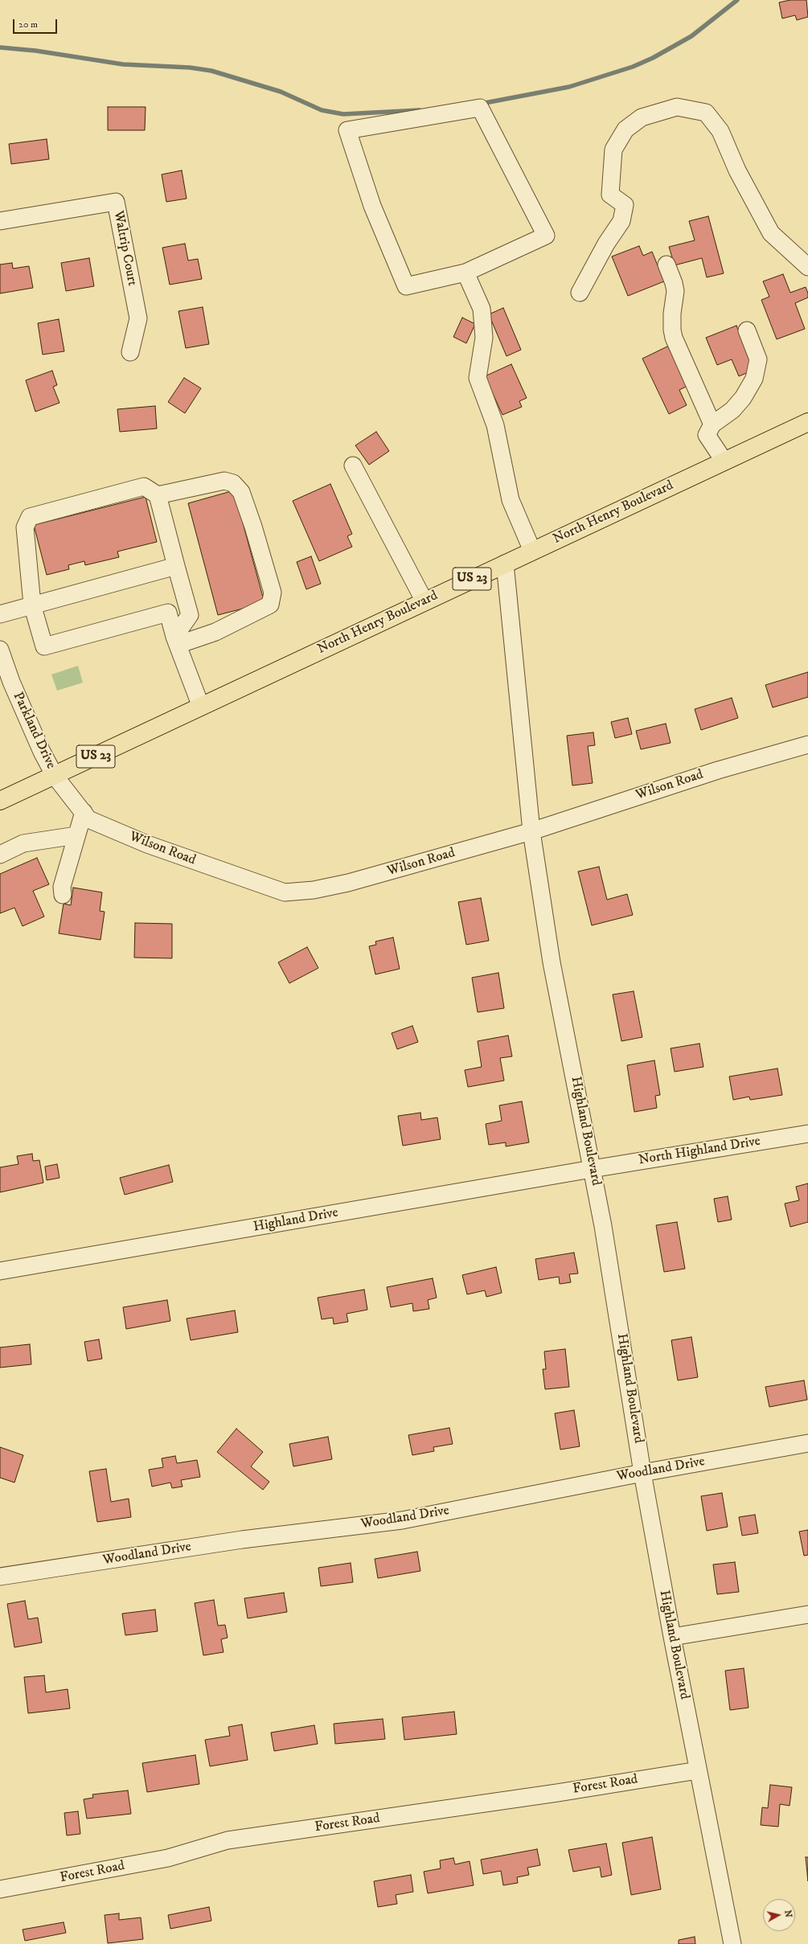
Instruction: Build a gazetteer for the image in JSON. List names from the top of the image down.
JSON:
{
  "streets": {
    "main road": ["North Henry Boulevard", "US 23"],
    "street": [
      "Waltrip Court",
      "Parkland Drive",
      "Wilson Road",
      "Highland Boulevard",
      "North Highland Drive",
      "Highland Drive",
      "Woodland Drive",
      "Forest Road"
    ]
  },
  "crossings": [
    ["North Henry Boulevard", "Parkland Drive"],
    ["North Henry Boulevard", "Wilson Road"],
    ["North Henry Boulevard", "Highland Boulevard"],
    ["Parkland Drive", "Wilson Road"],
    ["Wilson Road", "Highland Boulevard"],
    ["Highland Boulevard", "North Highland Drive"],
    ["Highland Boulevard", "Highland Drive"],
    ["Highland Boulevard", "Woodland Drive"],
    ["Highland Boulevard", "Forest Road"],
    ["North Highland Drive", "Highland Drive"]
  ],
  "scale_bar": "20 m",
  "north": "right"
}
